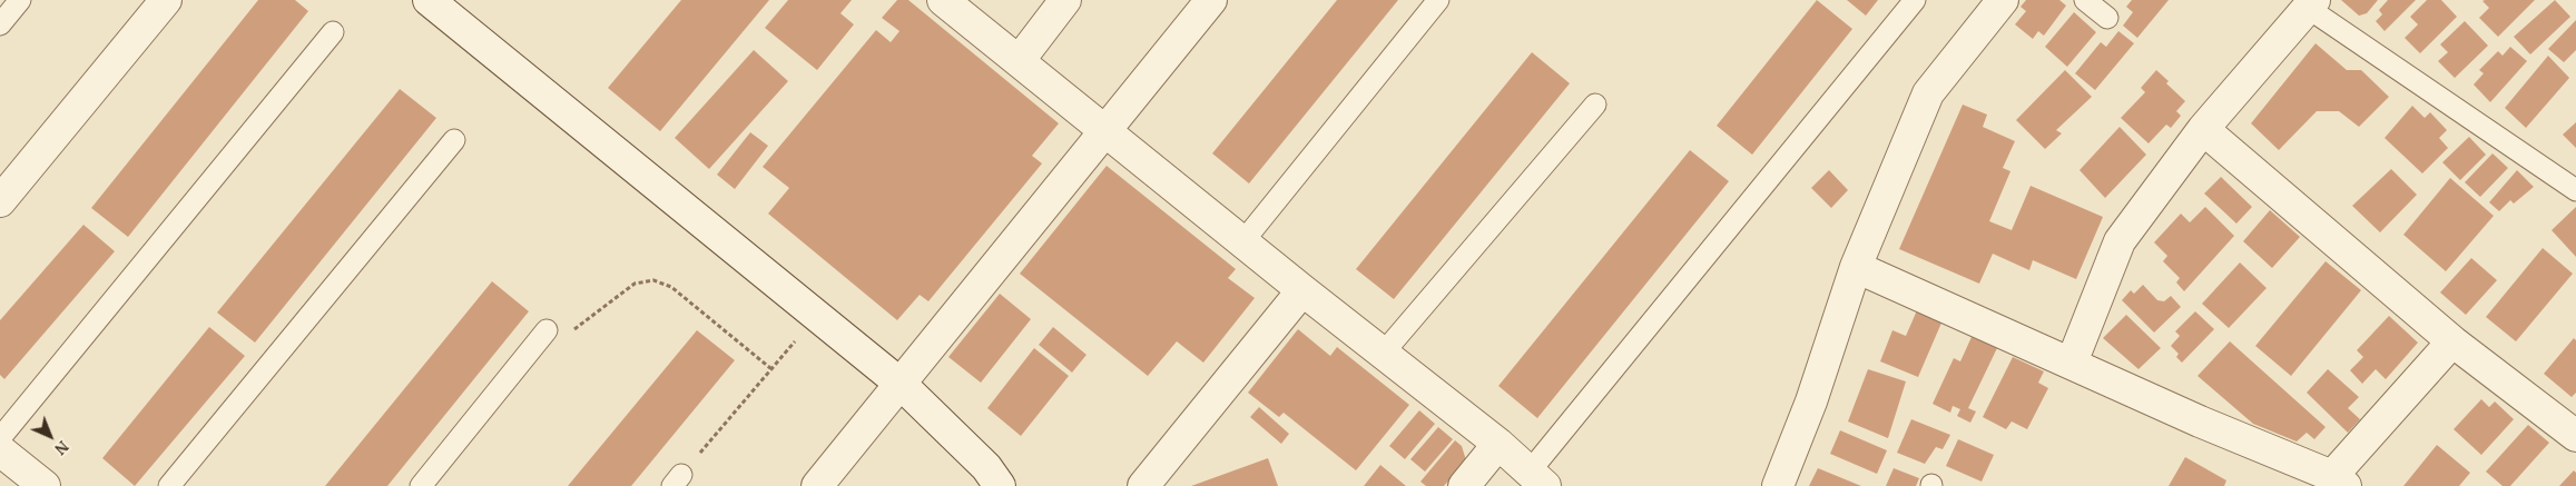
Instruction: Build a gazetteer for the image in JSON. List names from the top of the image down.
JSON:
{
  "north": "bottom right"
}
